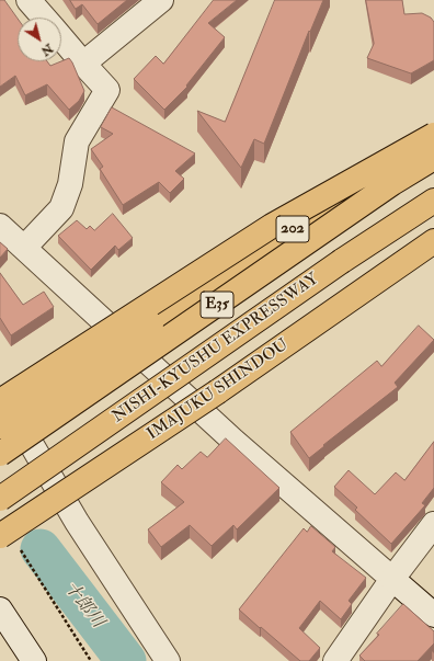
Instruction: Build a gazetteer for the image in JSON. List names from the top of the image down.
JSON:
{
  "streets": {
    "highway": [
      "202",
      "E35",
      "NISHI-KYUSHU EXPRESSWAY",
      "IMAJUKU SHINDOU"
    ]
  },
  "water": ["十郎川"],
  "north": "bottom right"
}
